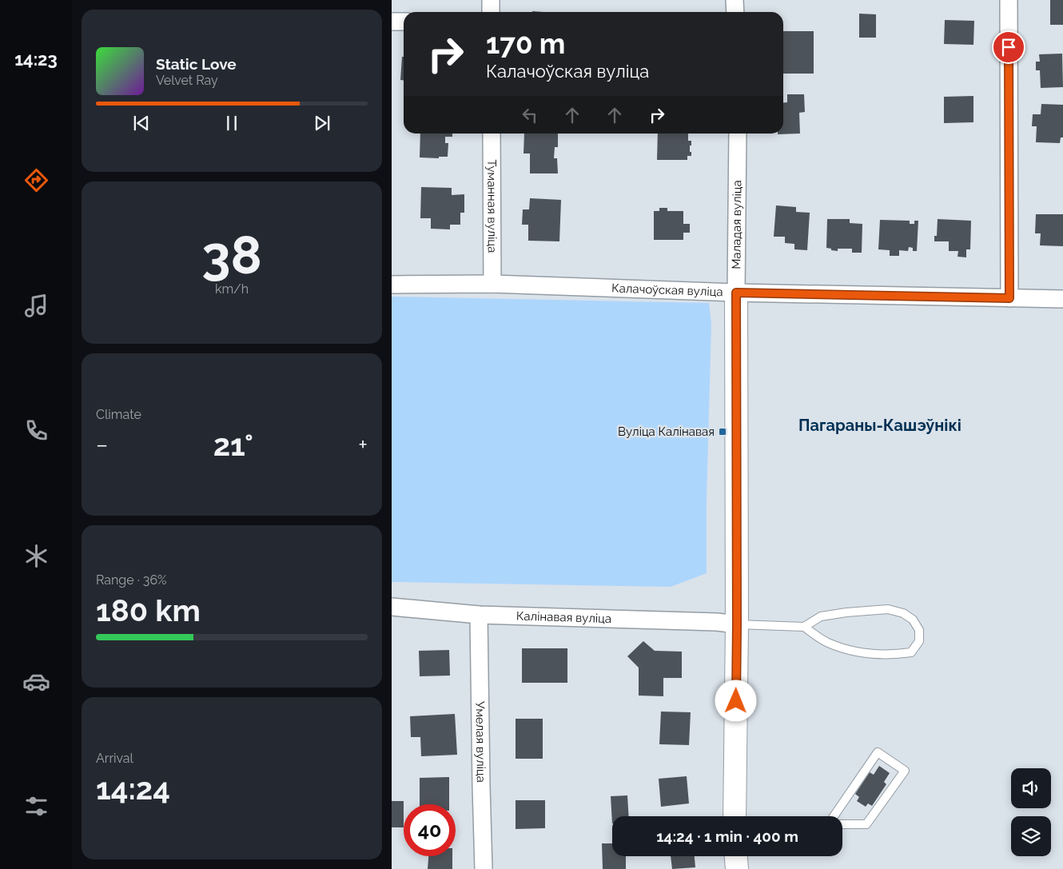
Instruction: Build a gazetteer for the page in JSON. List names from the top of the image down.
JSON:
{
  "streets": {
    "street": [
      "Туманная вуліца",
      "Маладая вуліца",
      "Калачоўская вуліца",
      "Калінавая вуліца",
      "Умелая вуліца"
    ]
  },
  "crossings": [
    ["Туманная вуліца", "Калачоўская вуліца"],
    ["Маладая вуліца", "Калачоўская вуліца"],
    ["Маладая вуліца", "Калінавая вуліца"],
    ["Калінавая вуліца", "Умелая вуліца"]
  ],
  "districts": ["Пагараны-Кашэўнікі"],
  "places": {
    "transit": ["Вуліца Калінавая"]
  },
  "page": {
    "tabs": "14:23",
    "turn": ["170 m", "Калачоўская вуліца"],
    "song": ["Static Love", "Velvet Ray"],
    "tile": [
      ["38", "km/h"],
      "Climate",
      ["Range · 36%", "180 km"],
      ["Arrival", "14:24"]
    ],
    "heat": ["−", "21°", "+"],
    "limit": "40",
    "trip": "14:24 · 1 min · 400 m"
  }
}
